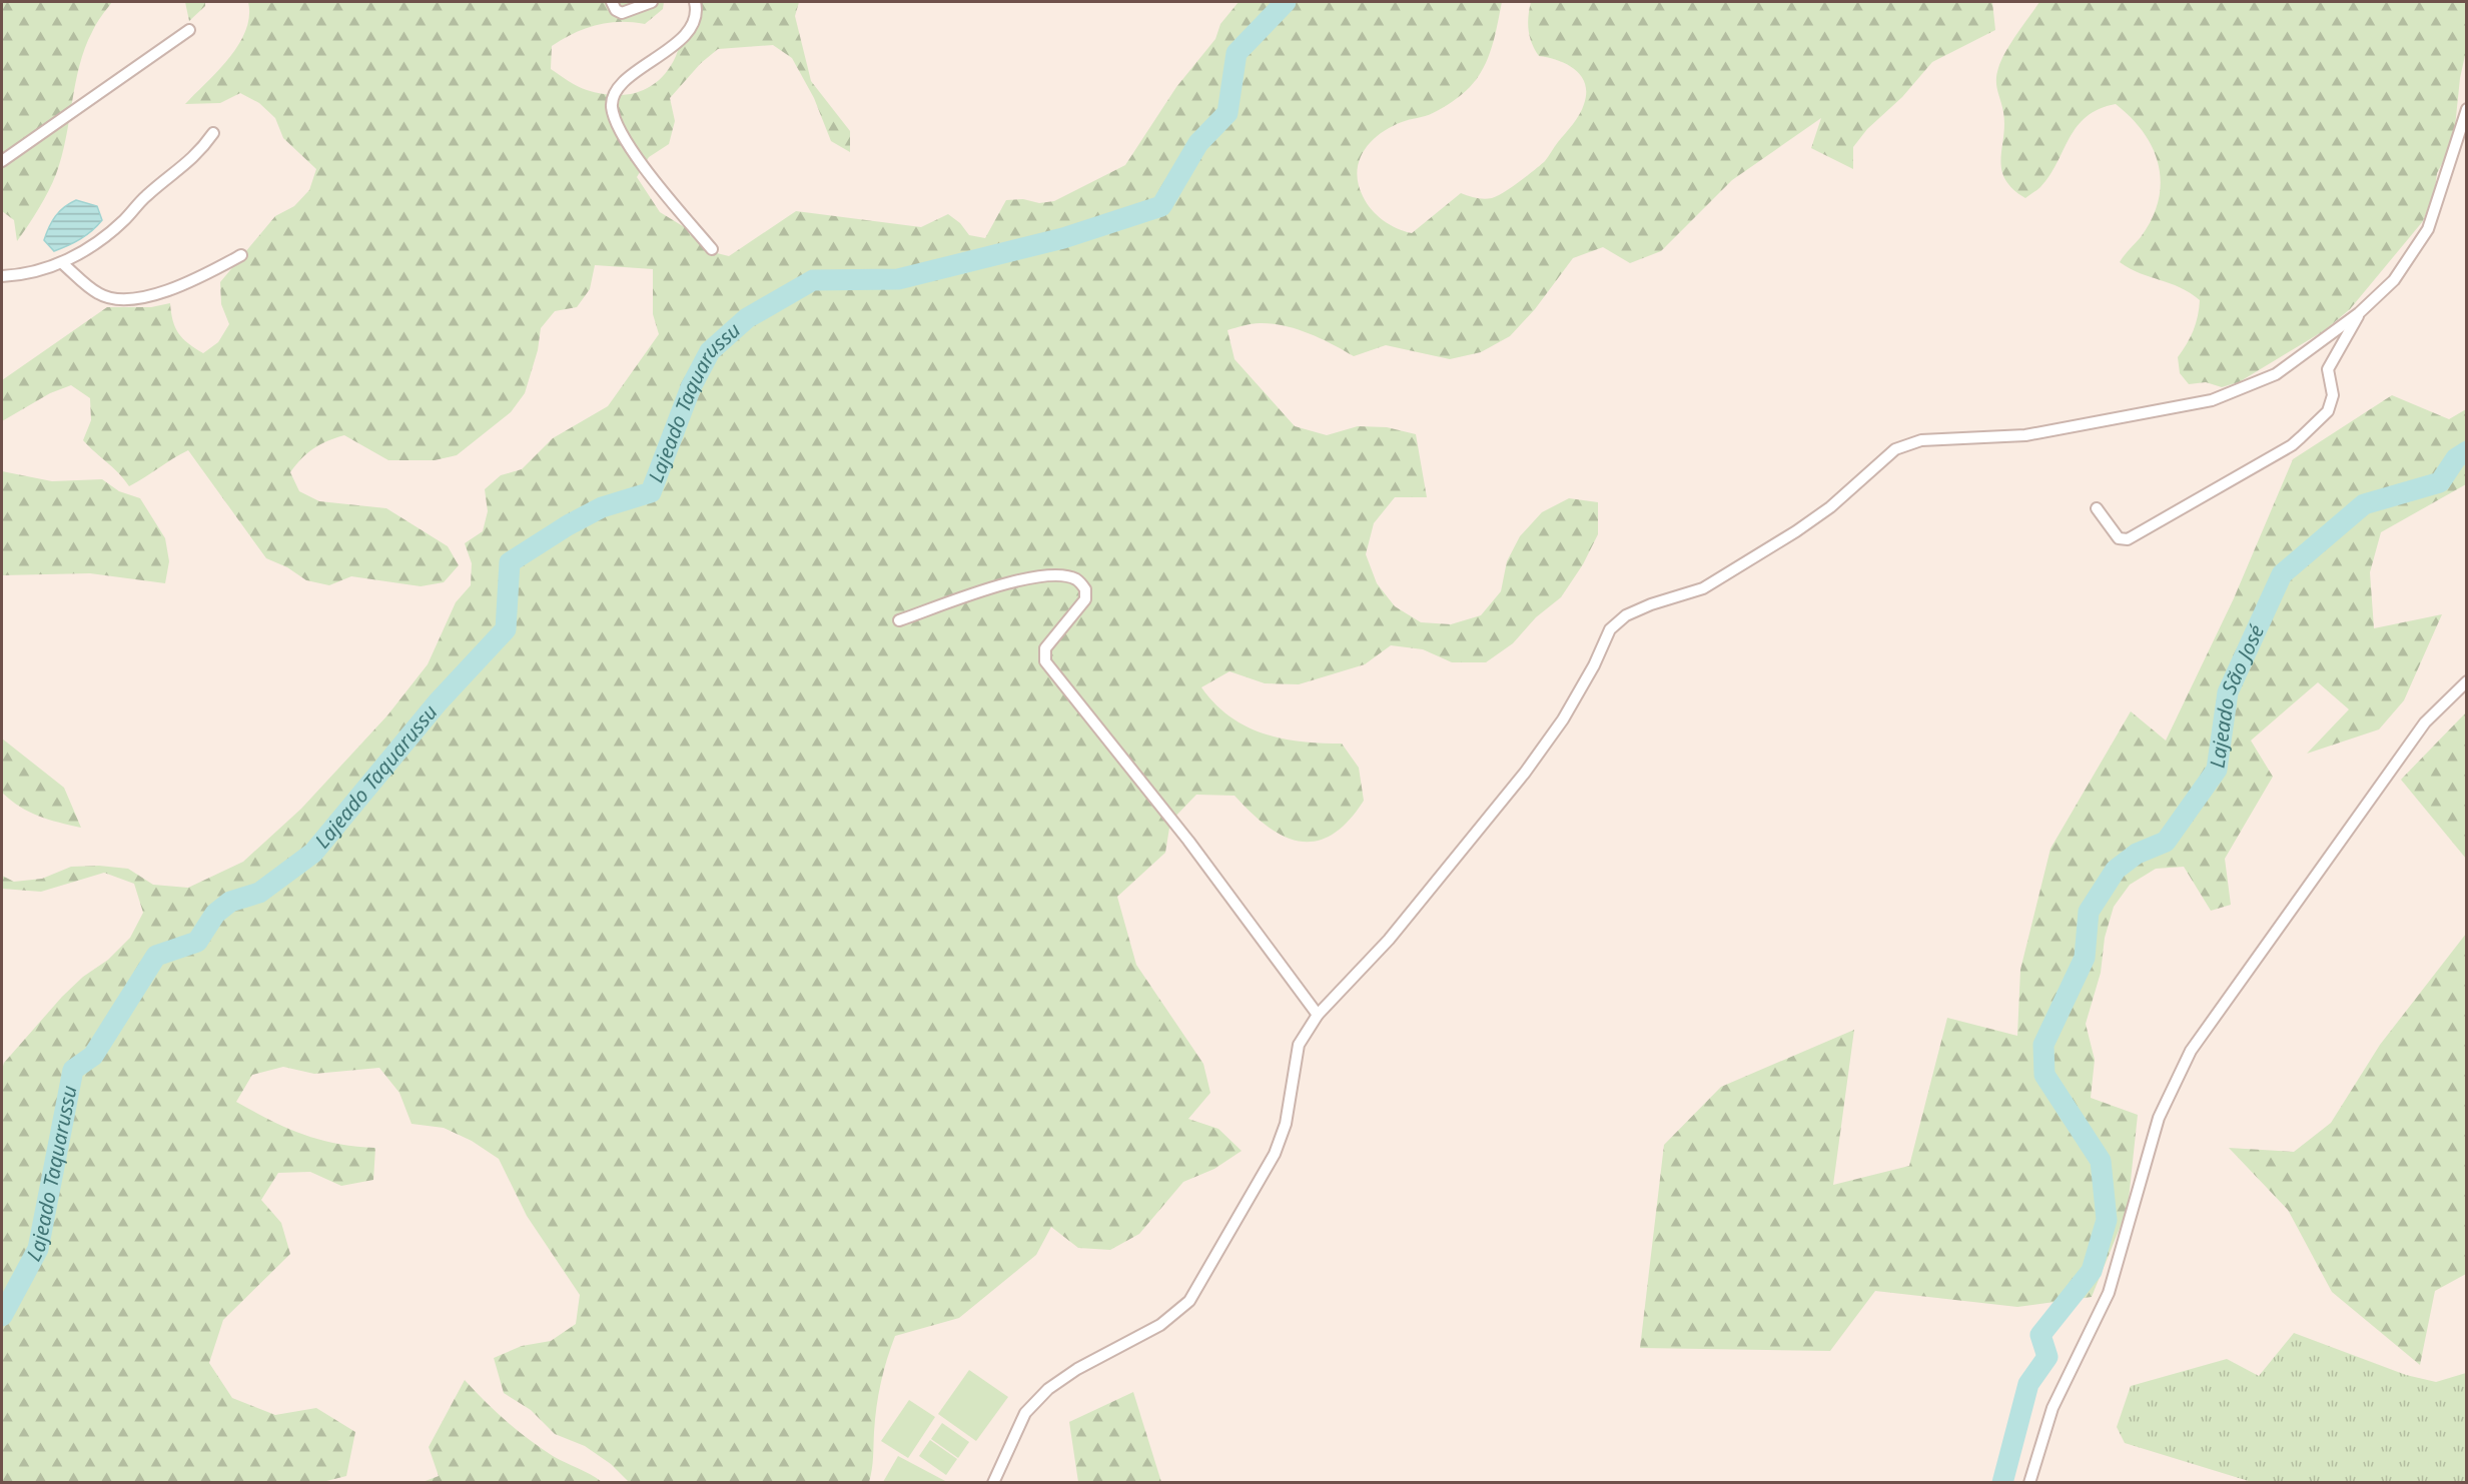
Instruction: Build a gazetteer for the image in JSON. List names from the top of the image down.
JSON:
{
  "water": ["Lajeado Taquarussu", "Lajeado São José"]
}
